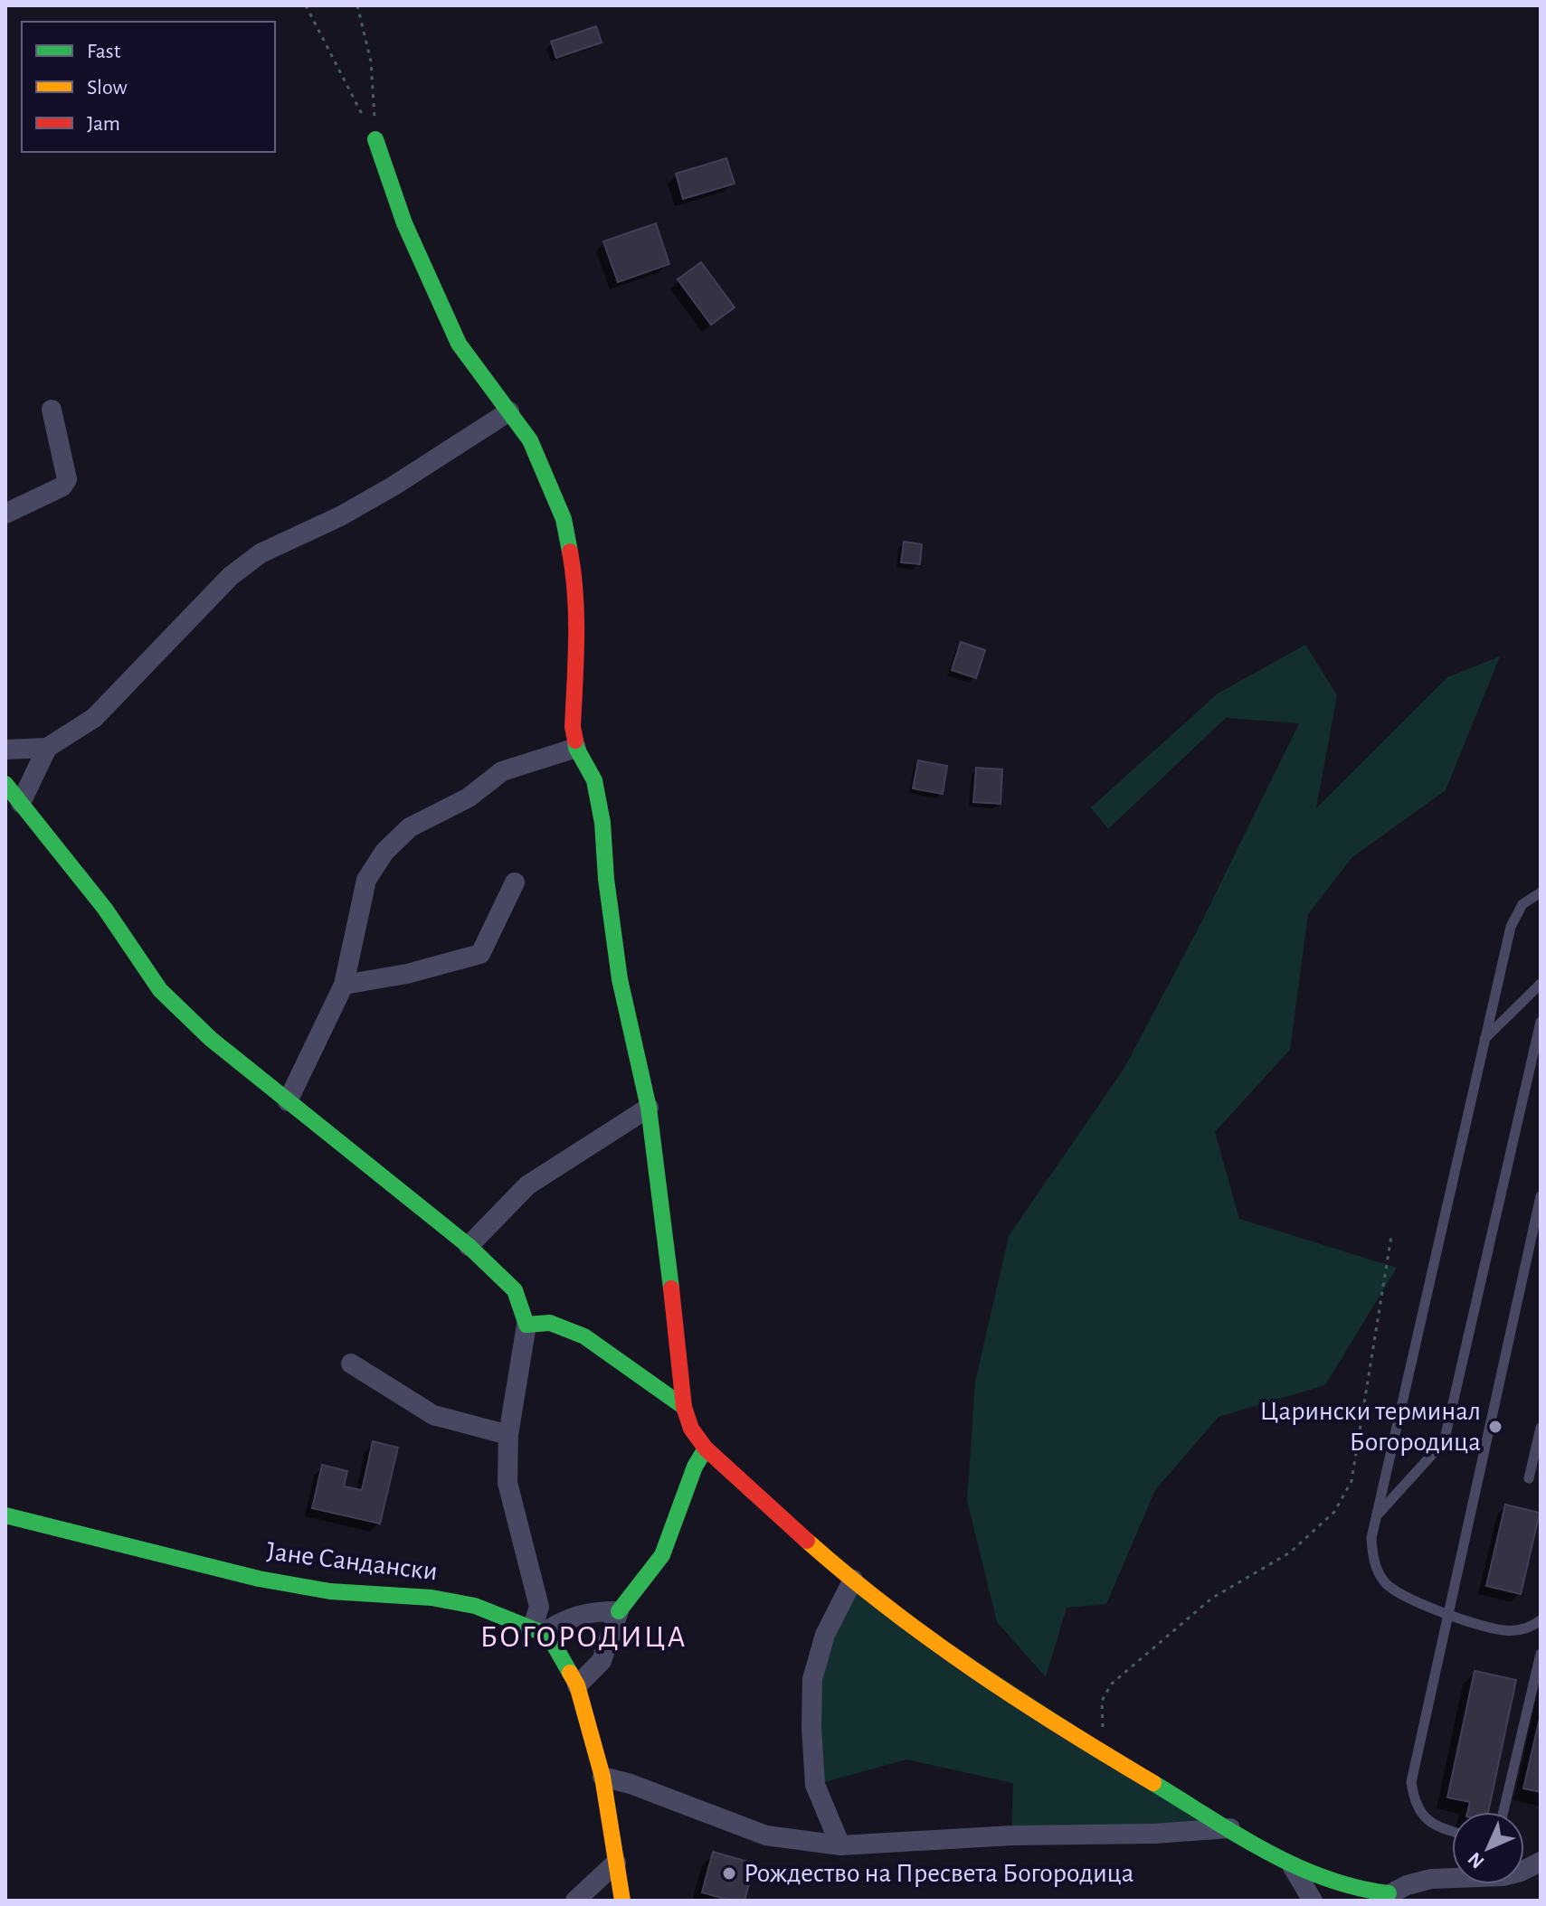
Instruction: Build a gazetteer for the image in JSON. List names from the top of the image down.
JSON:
{
  "streets": {
    "street": ["Јане Сандански"]
  },
  "districts": ["БОГОРОДИЦА"],
  "places": ["Царински терминал Богородица", "Рождество на Пресвета Богородица"],
  "legend": ["Fast", "Slow", "Jam"],
  "north": "bottom left"
}
